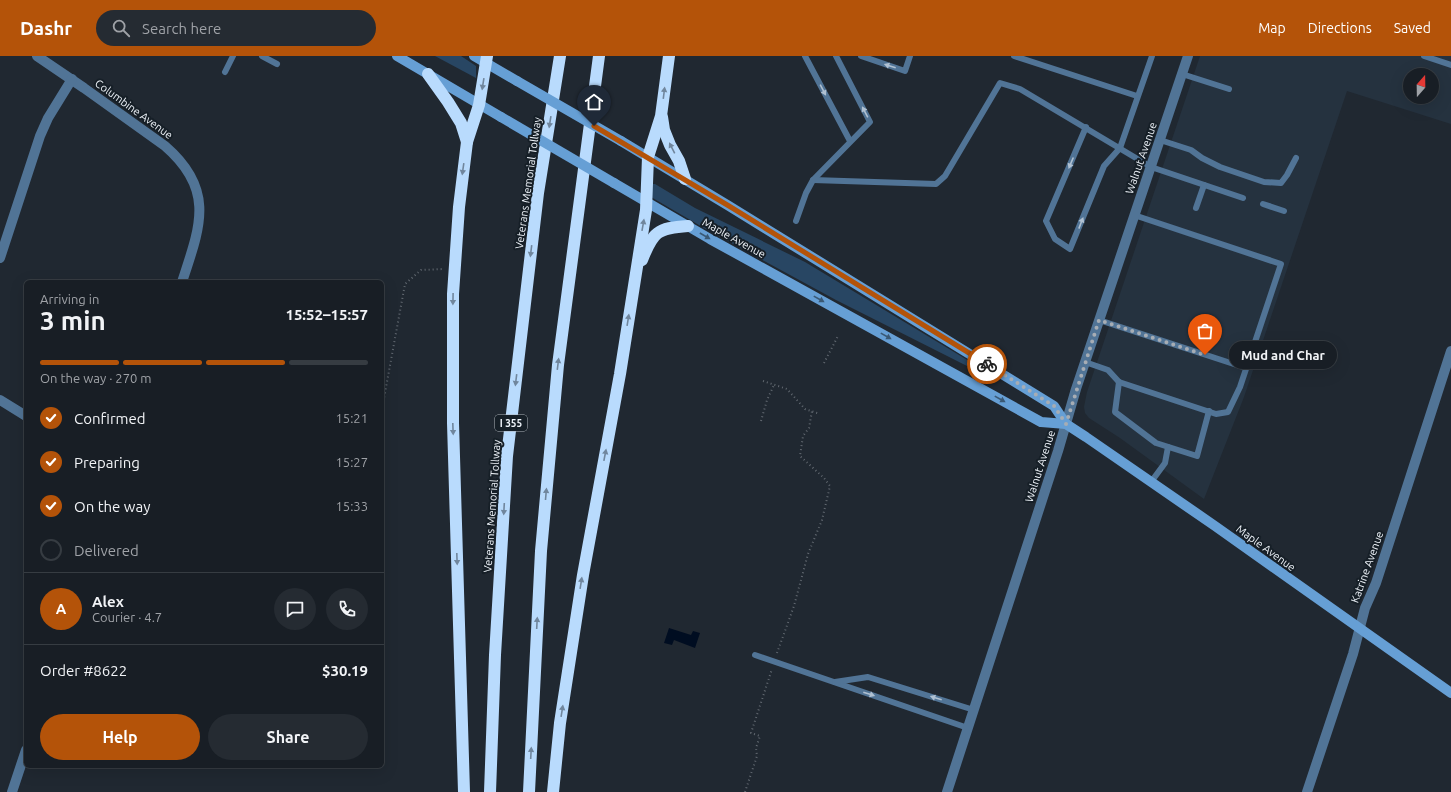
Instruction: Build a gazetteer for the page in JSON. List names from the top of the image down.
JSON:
{
  "streets": {
    "highway": ["Veterans Memorial Tollway", "I 355"],
    "main road": ["Maple Avenue"],
    "street": ["Columbine Avenue", "Walnut Avenue", "Katrine Avenue"]
  },
  "crossings": [
    ["Walnut Avenue", "Maple Avenue"],
    ["Maple Avenue", "Katrine Avenue"]
  ],
  "places": ["Mud and Char"],
  "north": "top",
  "page": {
    "header": "Dashr",
    "search": "Search here",
    "nav": ["Map", "Directions", "Saved"],
    "heading": ["3 min", "Arriving in", "15:52–15:57"],
    "panel": [
      "Alex",
      "Courier · 4.7",
      "Order #8622",
      "$30.19"
    ],
    "bubble": "Mud and Char",
    "bar": "On the way · 270 m",
    "list": [
      ["Confirmed", "15:21"],
      ["Preparing", "15:27"],
      ["On the way", "15:33"],
      "Delivered"
    ],
    "round": "A",
    "buttons": ["Help", "Share"]
  }
}
